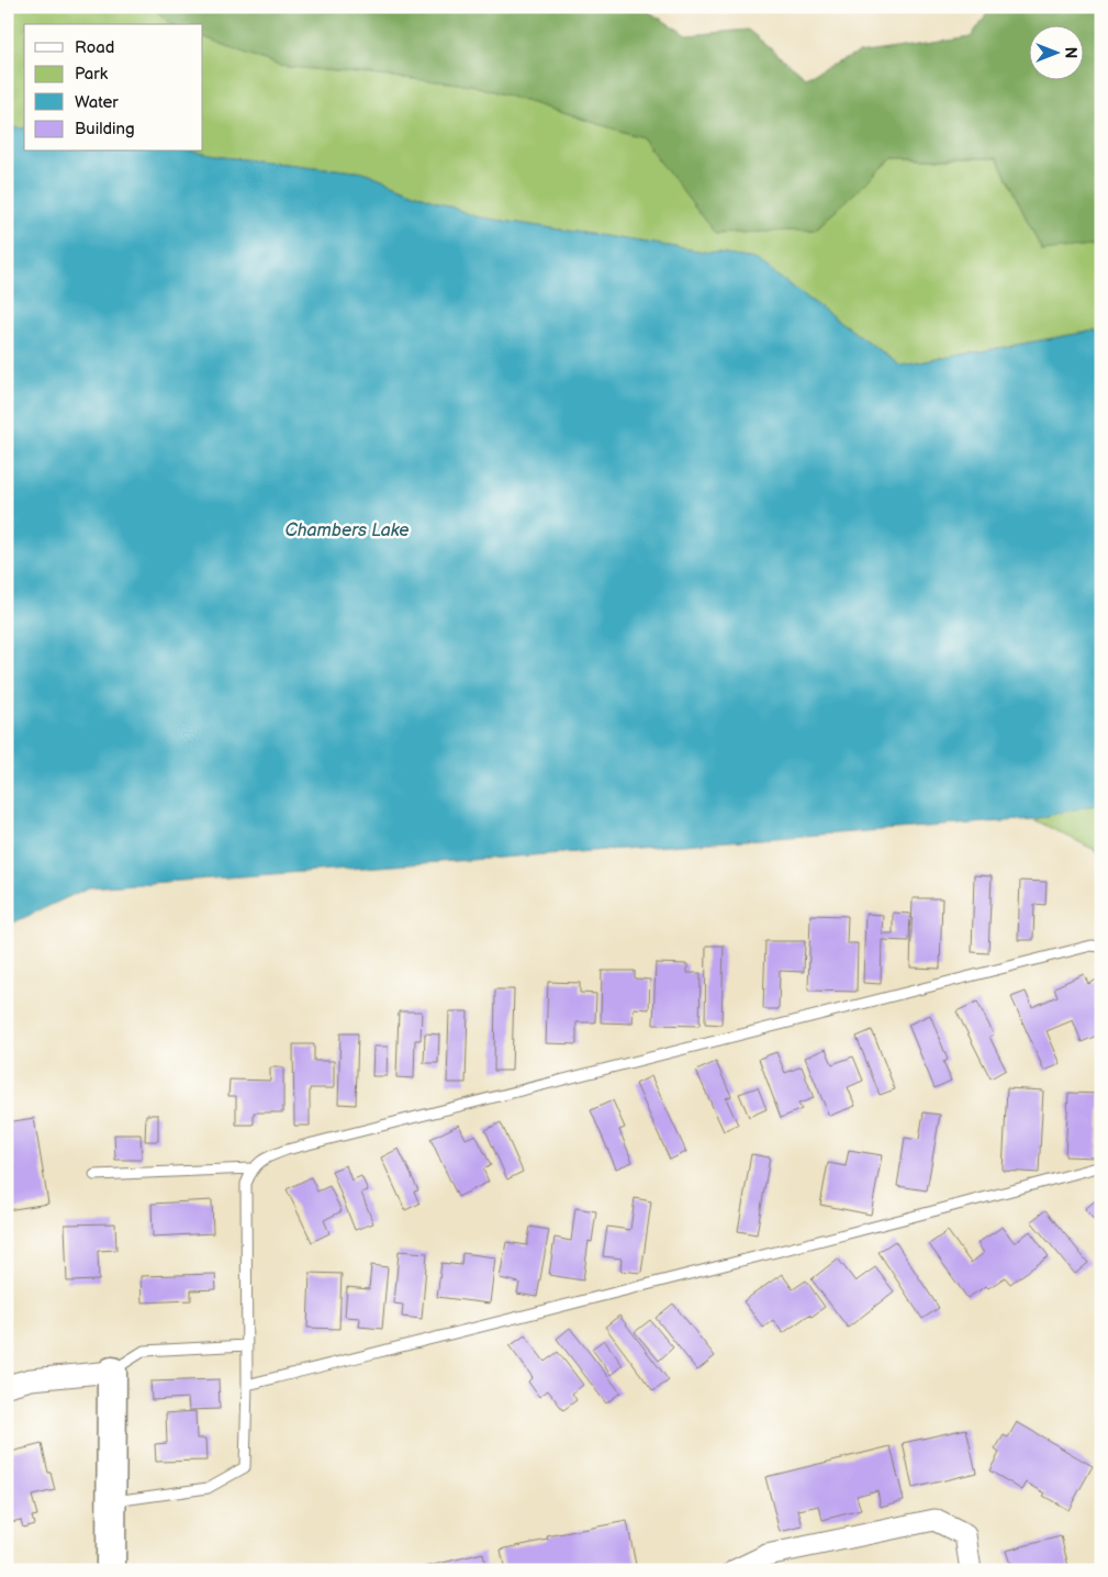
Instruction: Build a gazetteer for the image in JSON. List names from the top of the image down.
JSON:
{
  "water": ["Chambers Lake"],
  "legend": [
    "Road",
    "Park",
    "Water",
    "Building"
  ],
  "north": "right"
}
